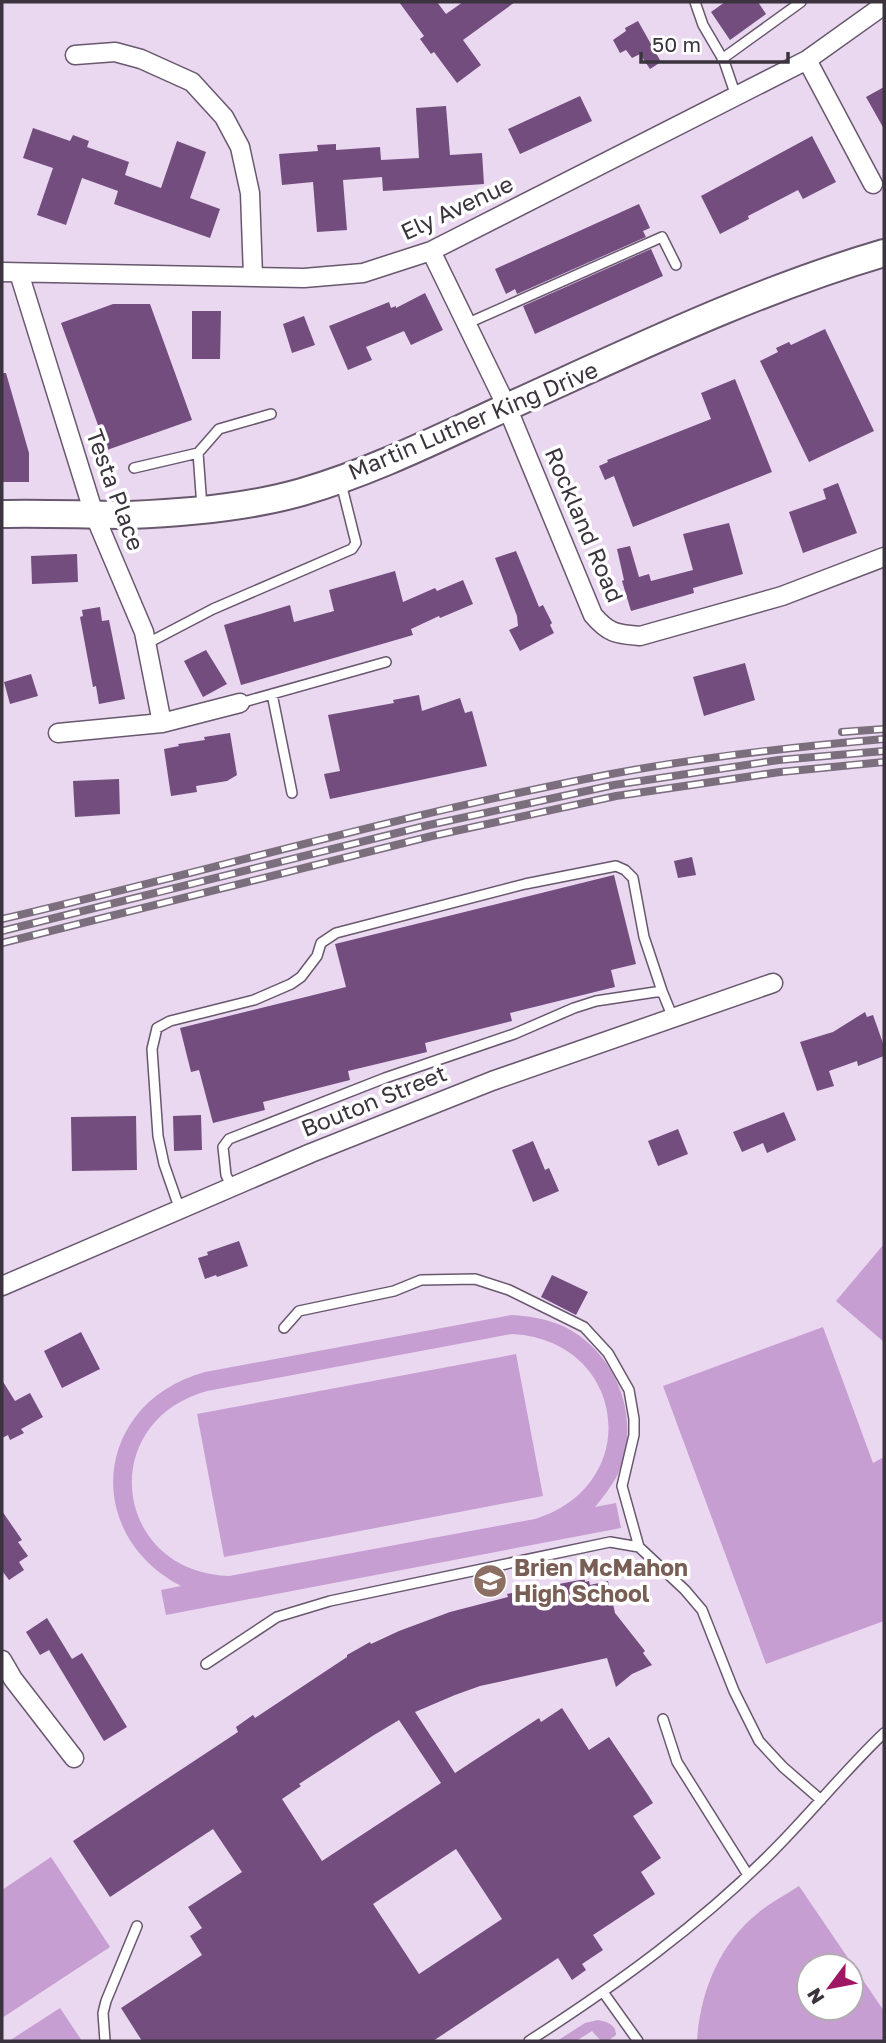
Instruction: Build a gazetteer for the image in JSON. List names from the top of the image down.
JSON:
{
  "streets": {
    "main road": ["Martin Luther King Drive"],
    "street": [
      "Ely Avenue",
      "Testa Place",
      "Rockland Road",
      "Bouton Street"
    ]
  },
  "crossings": [
    ["Ely Avenue", "Testa Place"],
    ["Ely Avenue", "Rockland Road"],
    ["Martin Luther King Drive", "Testa Place"],
    ["Martin Luther King Drive", "Rockland Road"]
  ],
  "places": {
    "school or university": ["Brien McMahon High School"]
  },
  "scale_bar": "50 m",
  "north": "bottom left"
}
